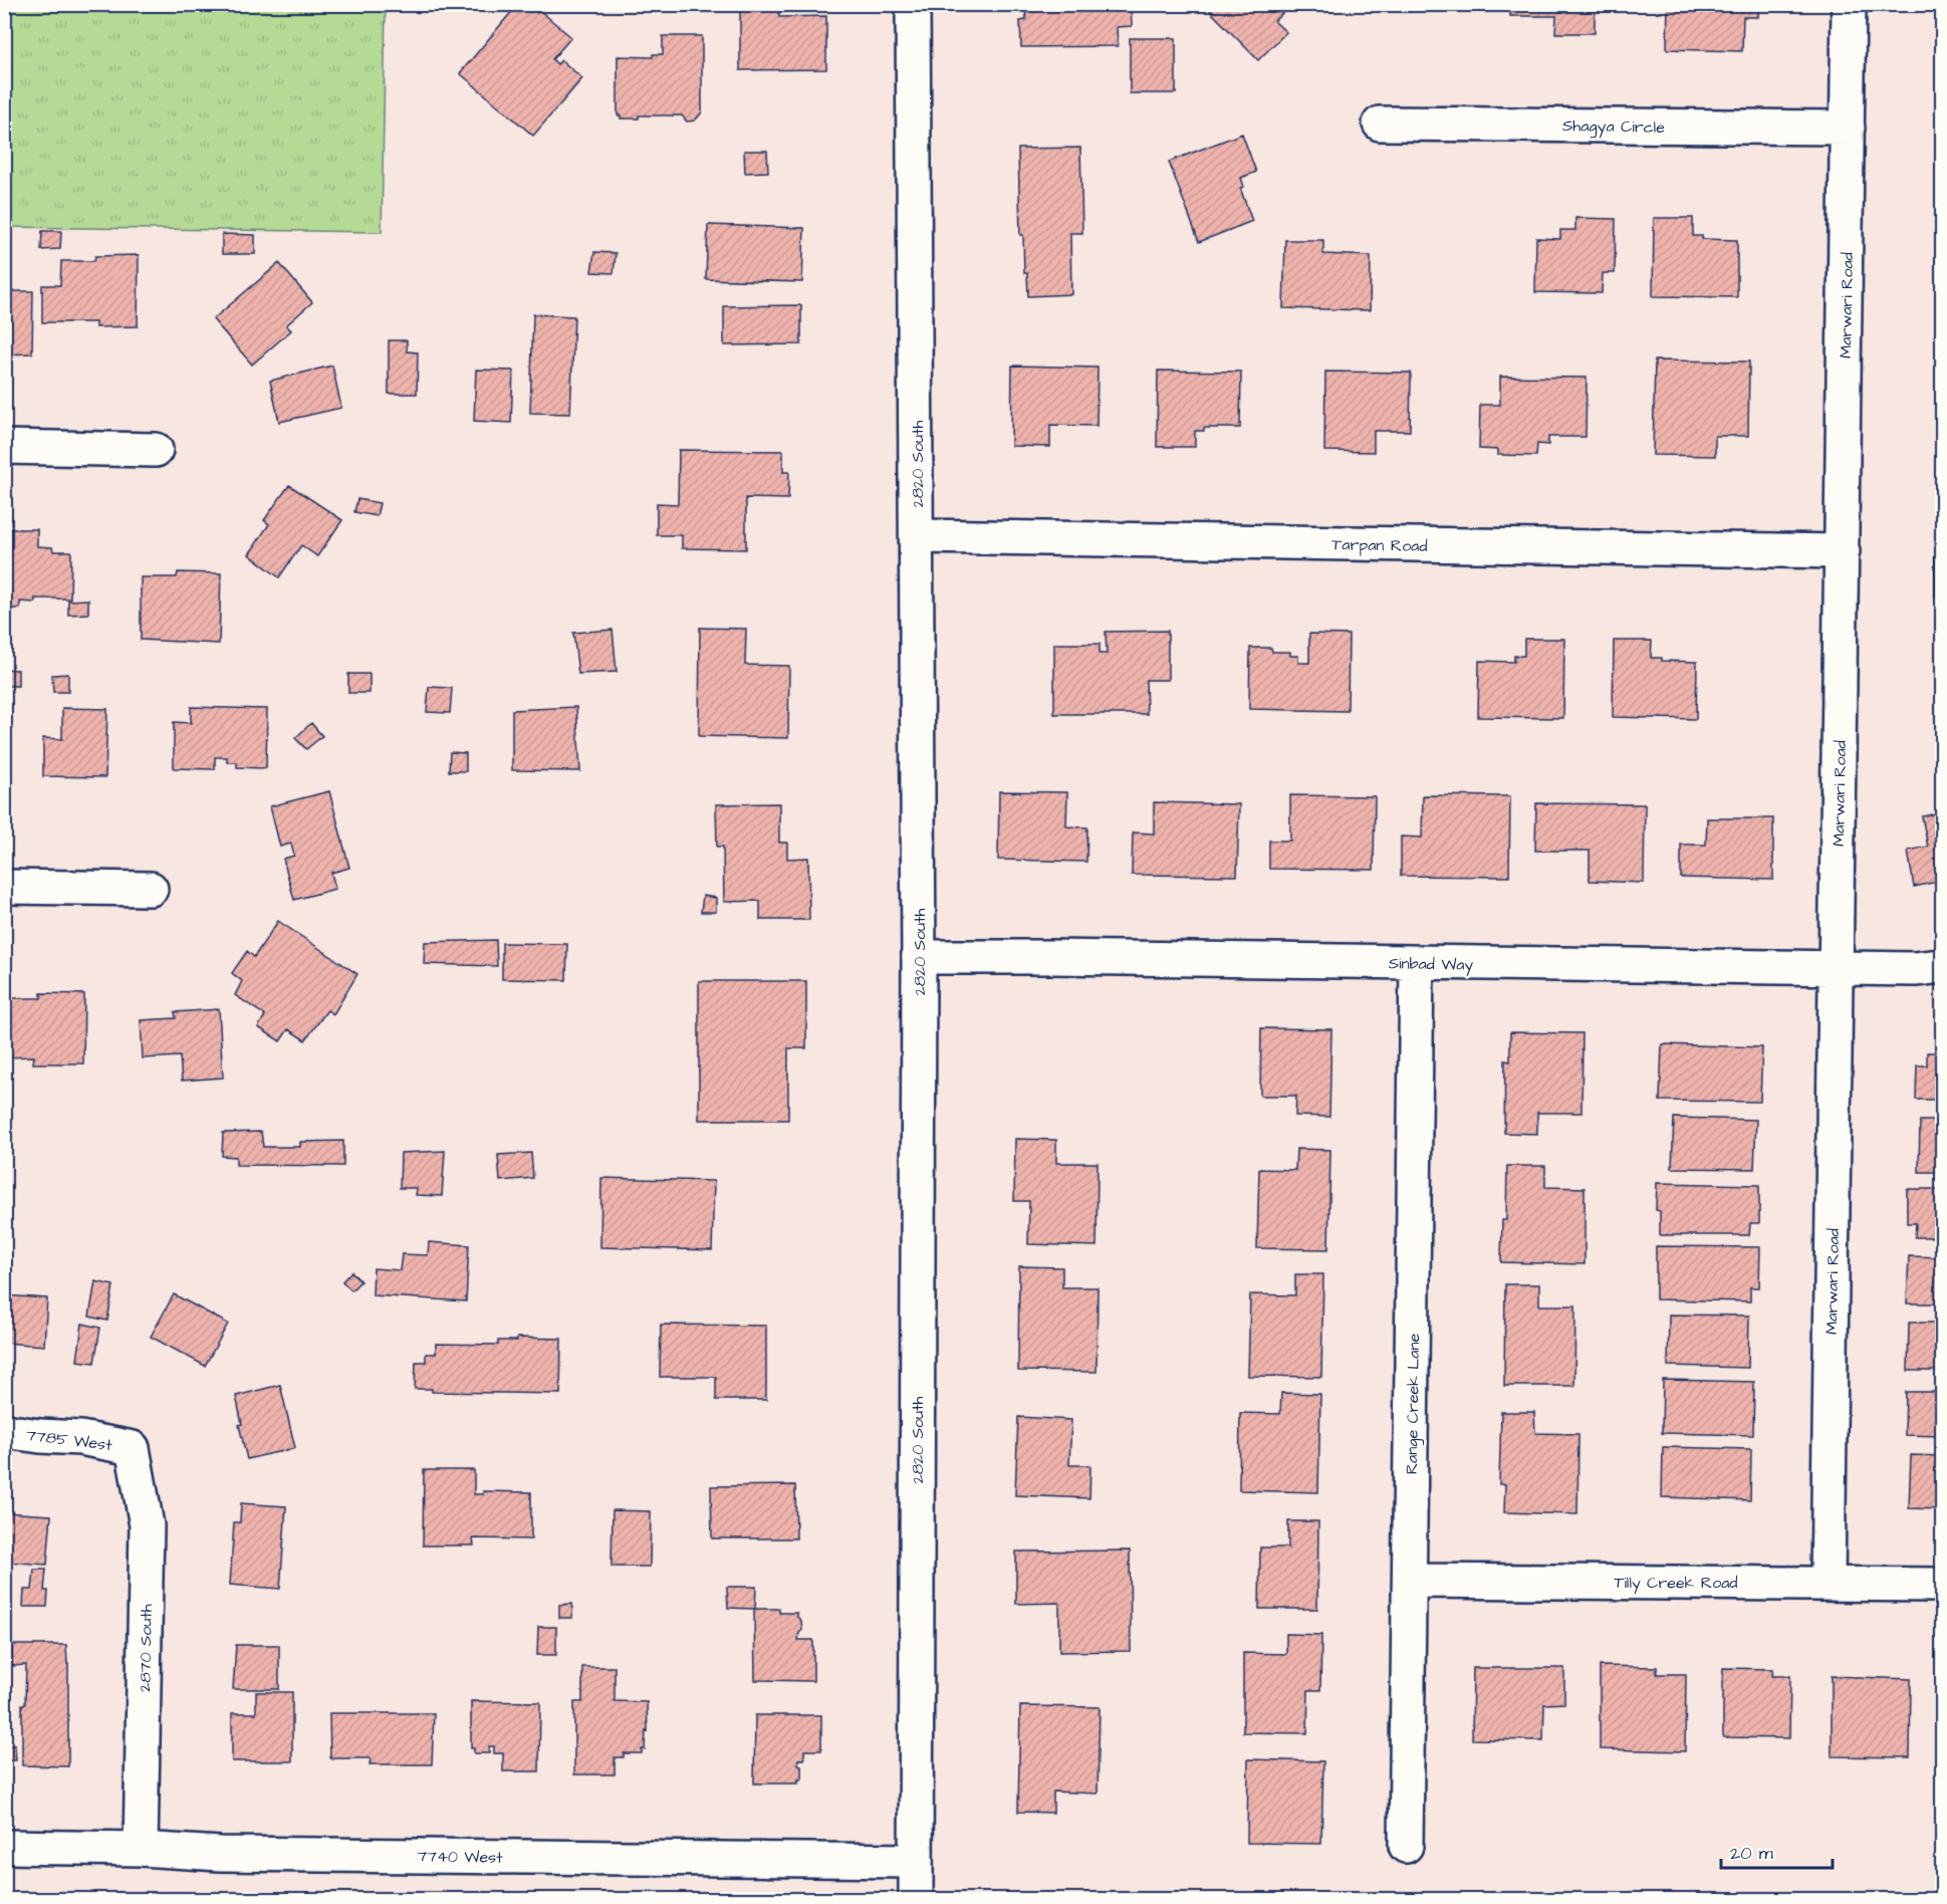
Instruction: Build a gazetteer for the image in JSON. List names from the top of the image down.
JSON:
{
  "streets": {
    "street": [
      "Shagya Circle",
      "Marwari Road",
      "2820 South",
      "Tarpan Road",
      "Sinbad Way",
      "Range Creek Lane",
      "7785 West",
      "Tilly Creek Road",
      "2870 South",
      "7740 West"
    ]
  },
  "crossings": [
    ["Shagya Circle", "Marwari Road"],
    ["Marwari Road", "Tarpan Road"],
    ["Marwari Road", "Sinbad Way"],
    ["Marwari Road", "Tilly Creek Road"],
    ["2820 South", "Tarpan Road"],
    ["2820 South", "Sinbad Way"],
    ["2820 South", "7740 West"],
    ["Sinbad Way", "Range Creek Lane"],
    ["Range Creek Lane", "Tilly Creek Road"],
    ["7785 West", "2870 South"],
    ["2870 South", "7740 West"]
  ],
  "scale_bar": "20 m"
}
